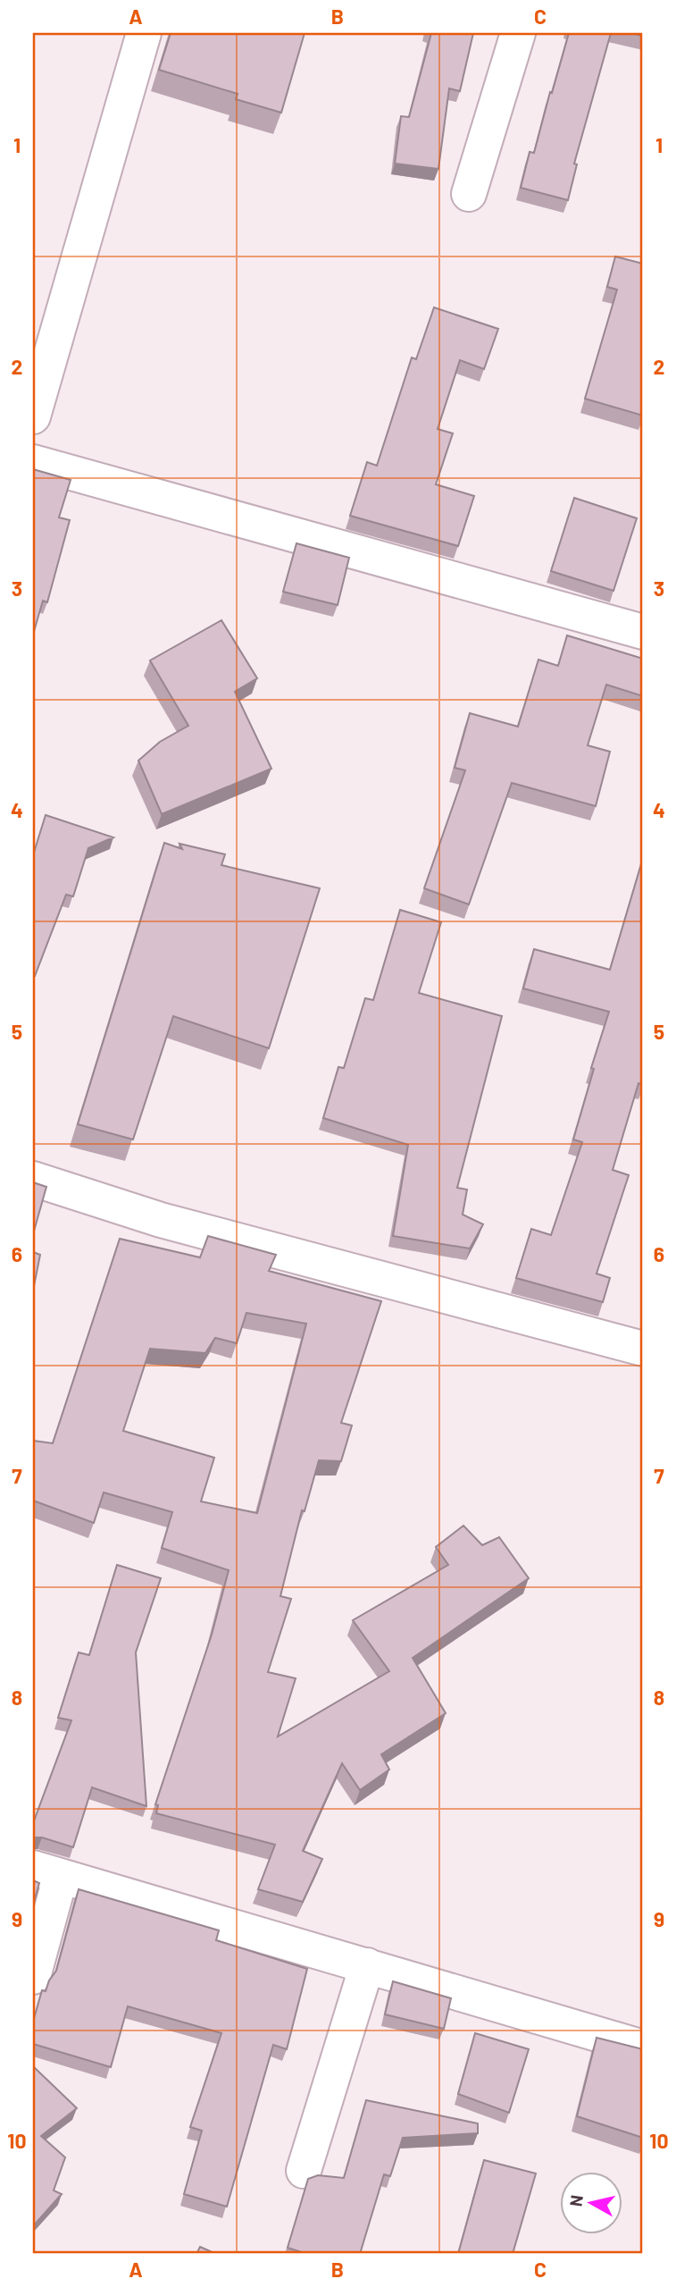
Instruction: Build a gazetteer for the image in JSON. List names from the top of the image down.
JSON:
{
  "north": "left",
  "grid": {
    "columns": ["A", "B", "C"],
    "rows": [
      "1",
      "2",
      "3",
      "4",
      "5",
      "6",
      "7",
      "8",
      "9",
      "10"
    ]
  }
}
